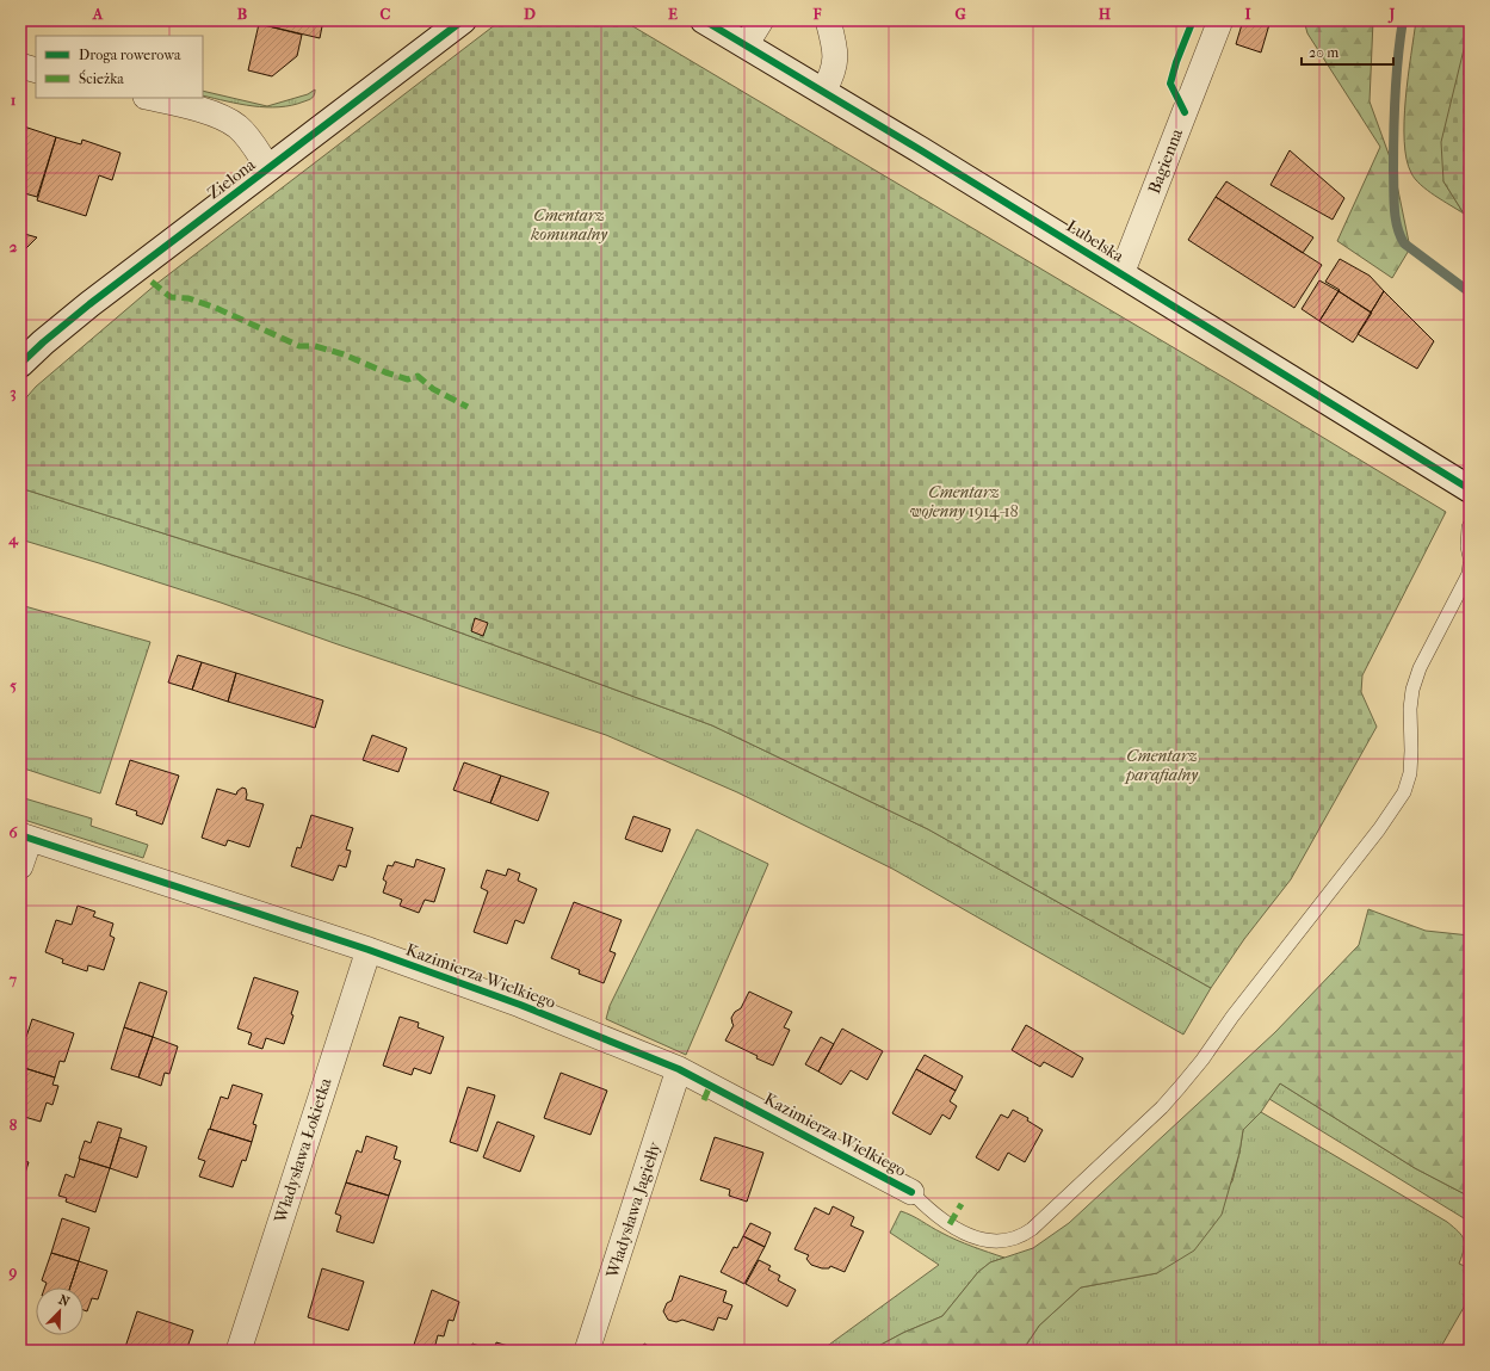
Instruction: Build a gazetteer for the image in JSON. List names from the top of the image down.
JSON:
{
  "streets": {
    "street": [
      "Bagienna",
      "Zielona",
      "Lubelska",
      "Kazimierza Wielkiego",
      "Władysława Łokietka",
      "Władysława Jagiełły"
    ]
  },
  "crossings": [
    ["Bagienna", "Lubelska"],
    ["Kazimierza Wielkiego", "Władysława Łokietka"],
    ["Kazimierza Wielkiego", "Władysława Jagiełły"]
  ],
  "parks": ["Cmentarz komunalny", "Cmentarz wojenny 1914-18", "Cmentarz parafialny"],
  "legend": ["Droga rowerowa", "Ścieżka"],
  "scale_bar": "20 m",
  "north": "top right",
  "grid": {
    "columns": [
      "A",
      "B",
      "C",
      "D",
      "E",
      "F",
      "G",
      "H",
      "I",
      "J"
    ],
    "rows": [
      "1",
      "2",
      "3",
      "4",
      "5",
      "6",
      "7",
      "8",
      "9"
    ]
  }
}
